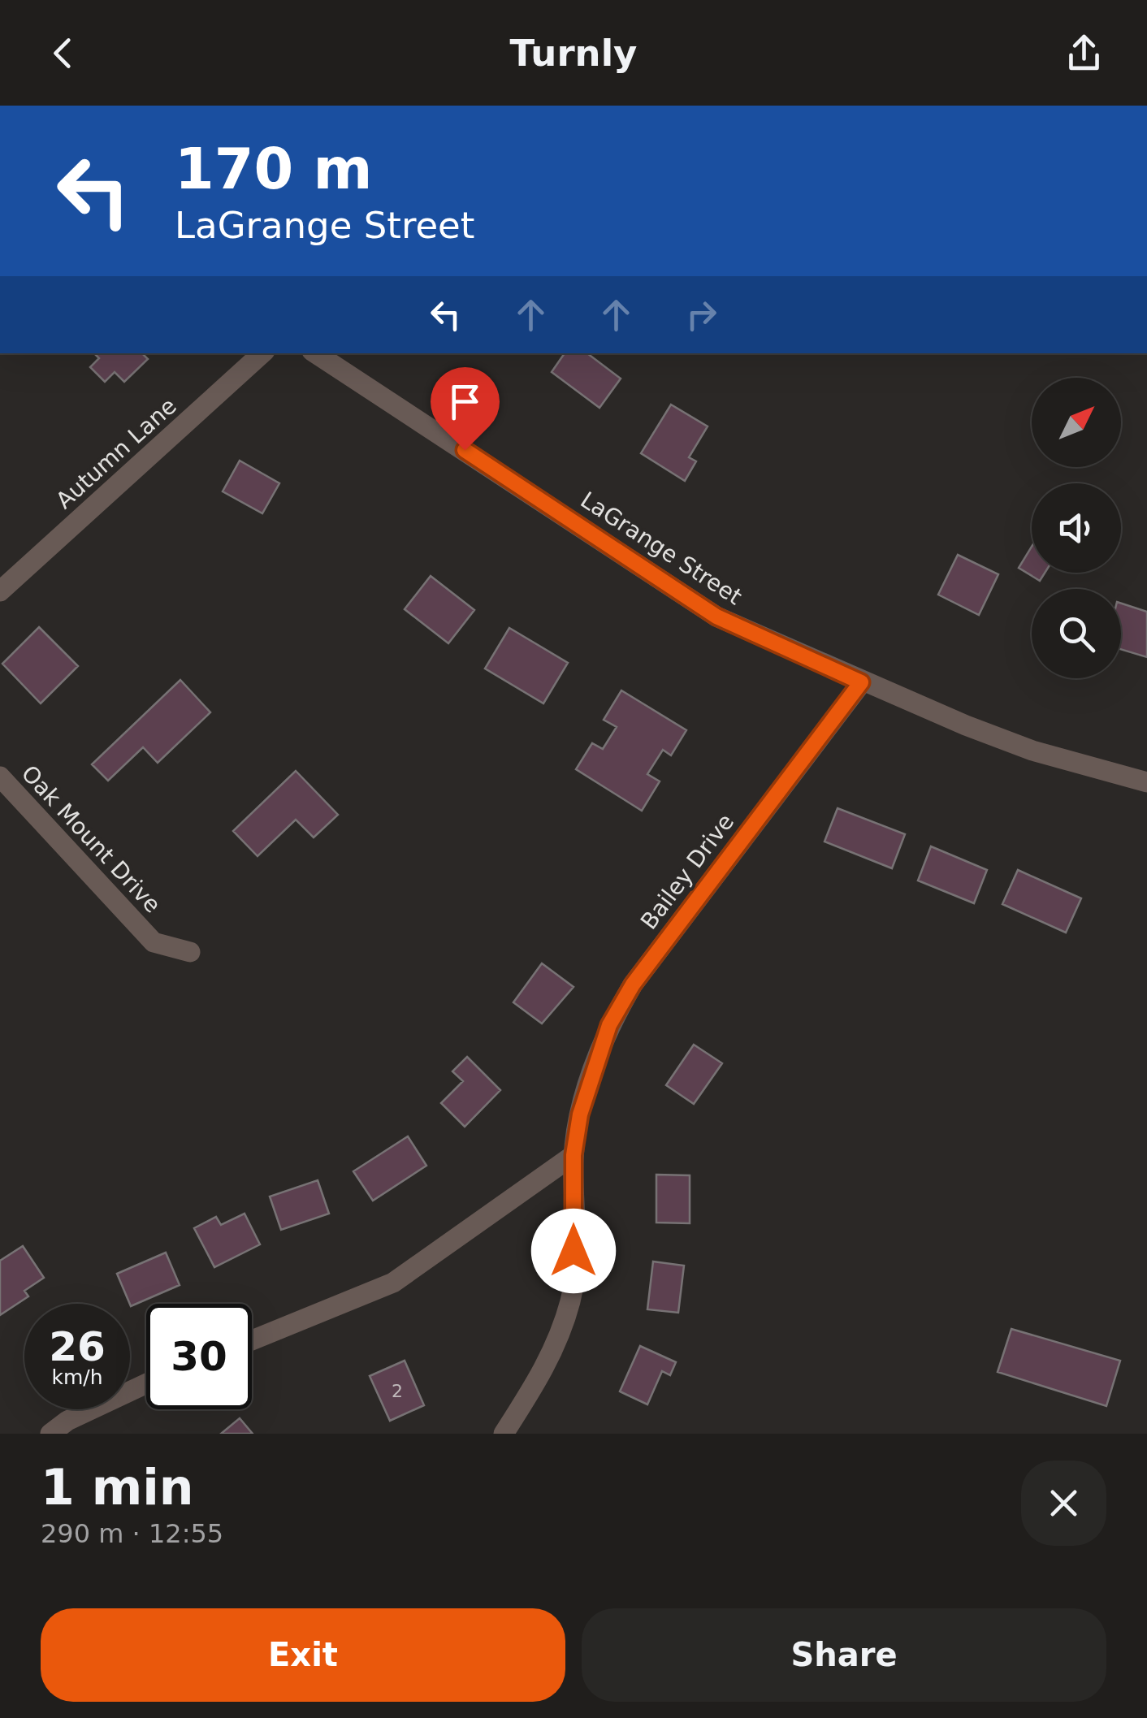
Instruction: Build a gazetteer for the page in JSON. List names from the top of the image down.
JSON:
{
  "streets": {
    "street": [
      "Autumn Lane",
      "LaGrange Street",
      "Oak Mount Drive",
      "Bailey Drive"
    ]
  },
  "crossings": [
    ["LaGrange Street", "Bailey Drive"]
  ],
  "house_numbers": ["2"],
  "north": "top right",
  "page": {
    "header": "Turnly",
    "turn": ["170 m", "LaGrange Street"],
    "speed": "26 km/h",
    "limit": "30",
    "heading": ["1 min", "290 m · 12:55"],
    "buttons": ["Exit", "Share"]
  }
}
